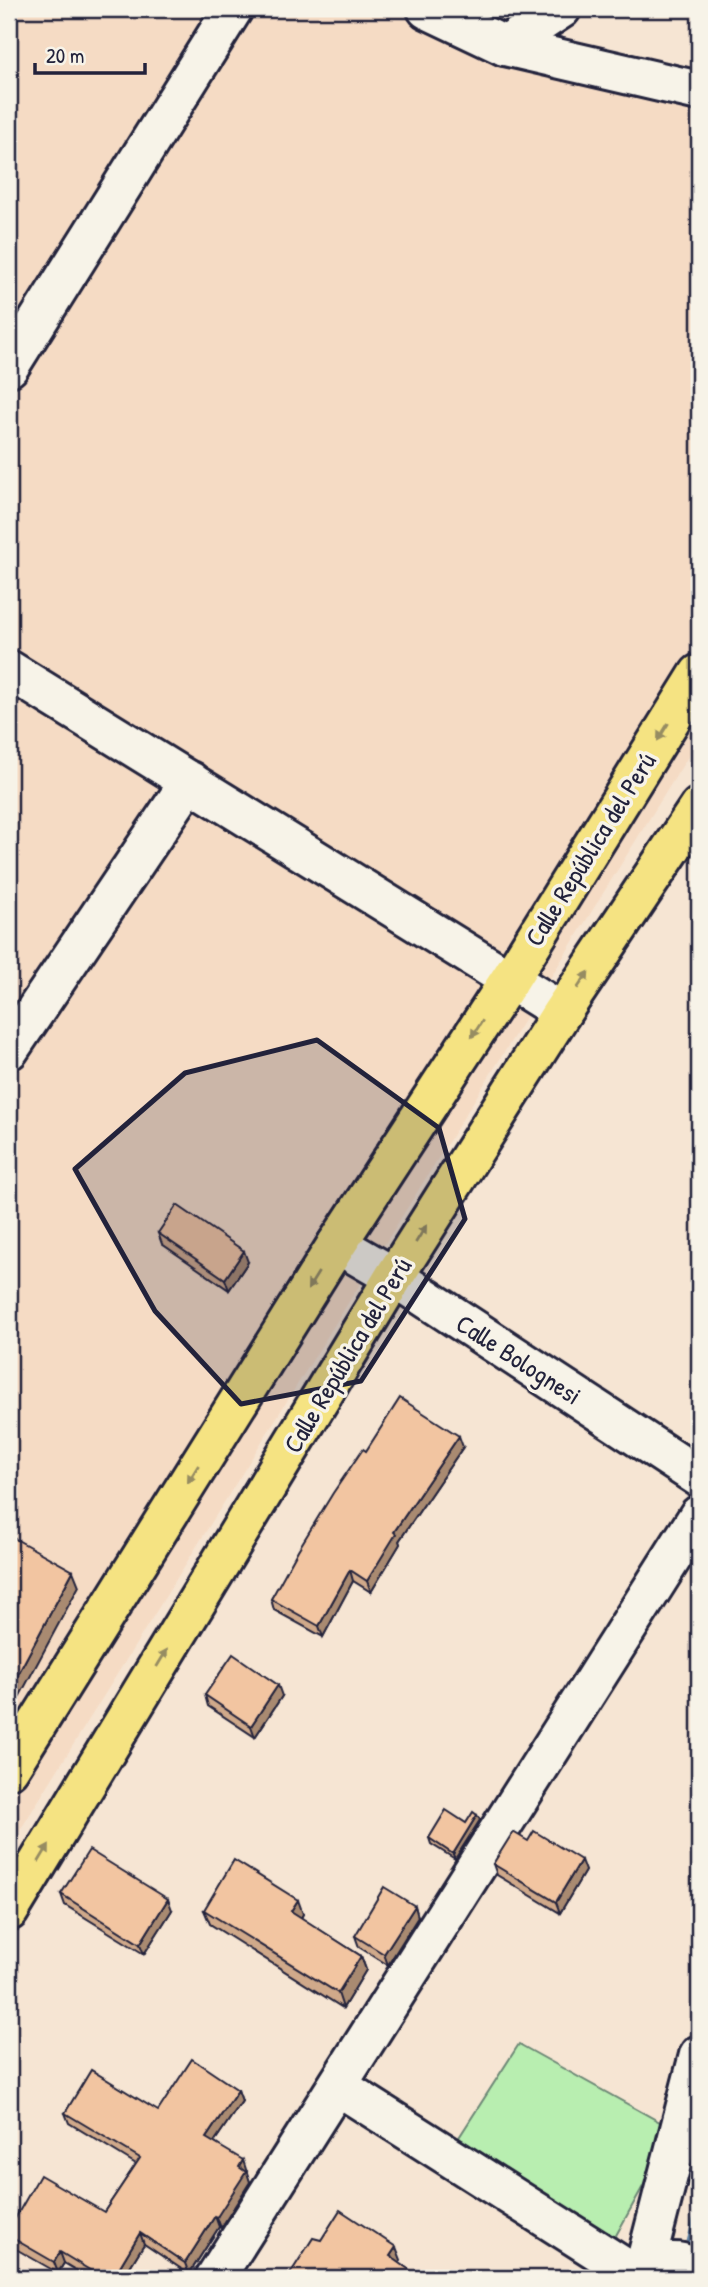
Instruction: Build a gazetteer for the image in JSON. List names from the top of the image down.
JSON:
{
  "streets": {
    "main road": ["Calle República del Perú"],
    "street": ["Calle Bolognesi"]
  },
  "crossings": [
    ["Calle República del Perú", "Calle Bolognesi"]
  ],
  "scale_bar": "20 m"
}
